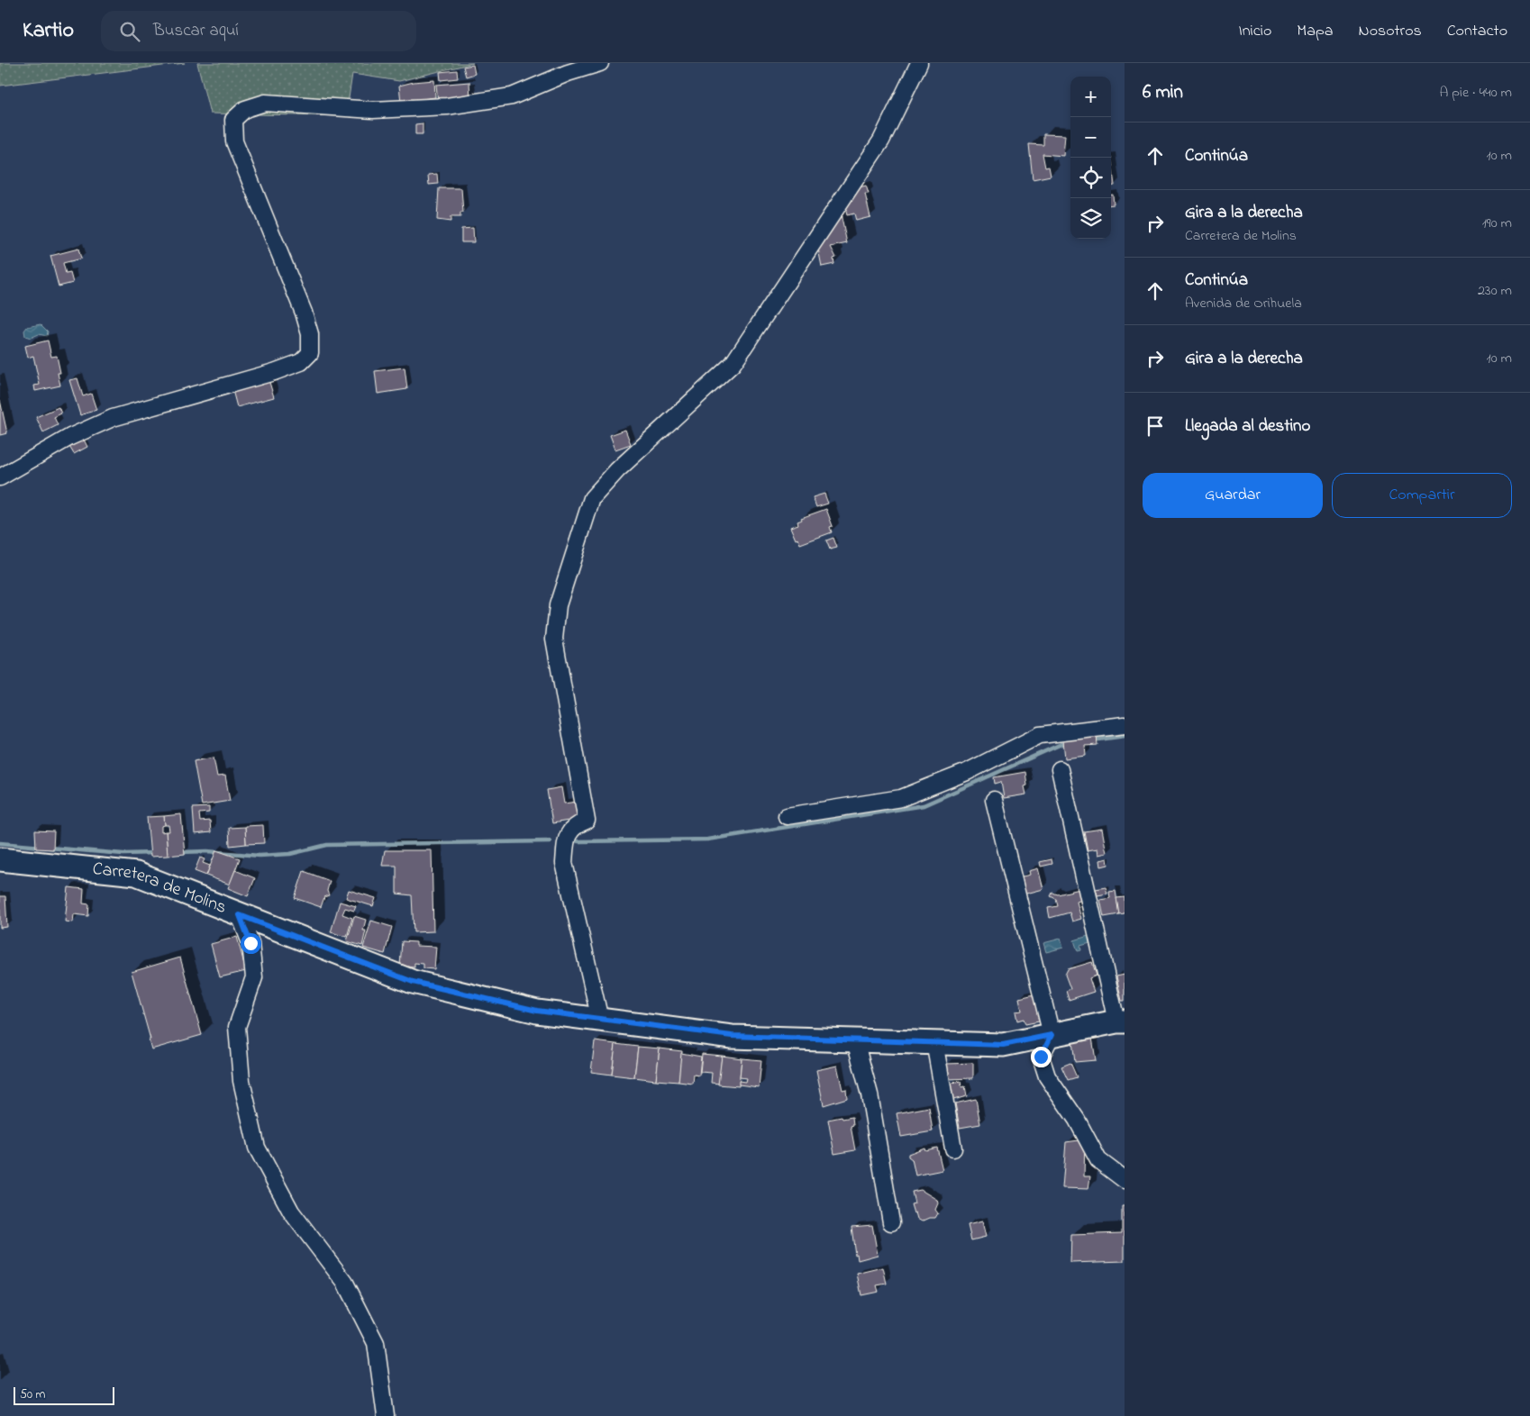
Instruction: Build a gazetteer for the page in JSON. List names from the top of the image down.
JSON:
{
  "streets": {
    "street": ["Carretera de Molins"]
  },
  "scale_bar": "50 m",
  "page": {
    "header": "Kartio",
    "search": "Buscar aquí",
    "nav": [
      "Inicio",
      "Mapa",
      "Nosotros",
      "Contacto"
    ],
    "heading": ["6 min", "A pie · 440 m"],
    "map_buttons": ["+", "−"],
    "list": [
      ["Continúa", "10 m"],
      ["Gira a la derecha", "Carretera de Molins", "190 m"],
      ["Continúa", "Avenida de Orihuela", "230 m"],
      ["Gira a la derecha", "10 m"],
      "Llegada al destino"
    ],
    "buttons": ["Guardar", "Compartir"],
    "scale": "50 m"
  }
}
